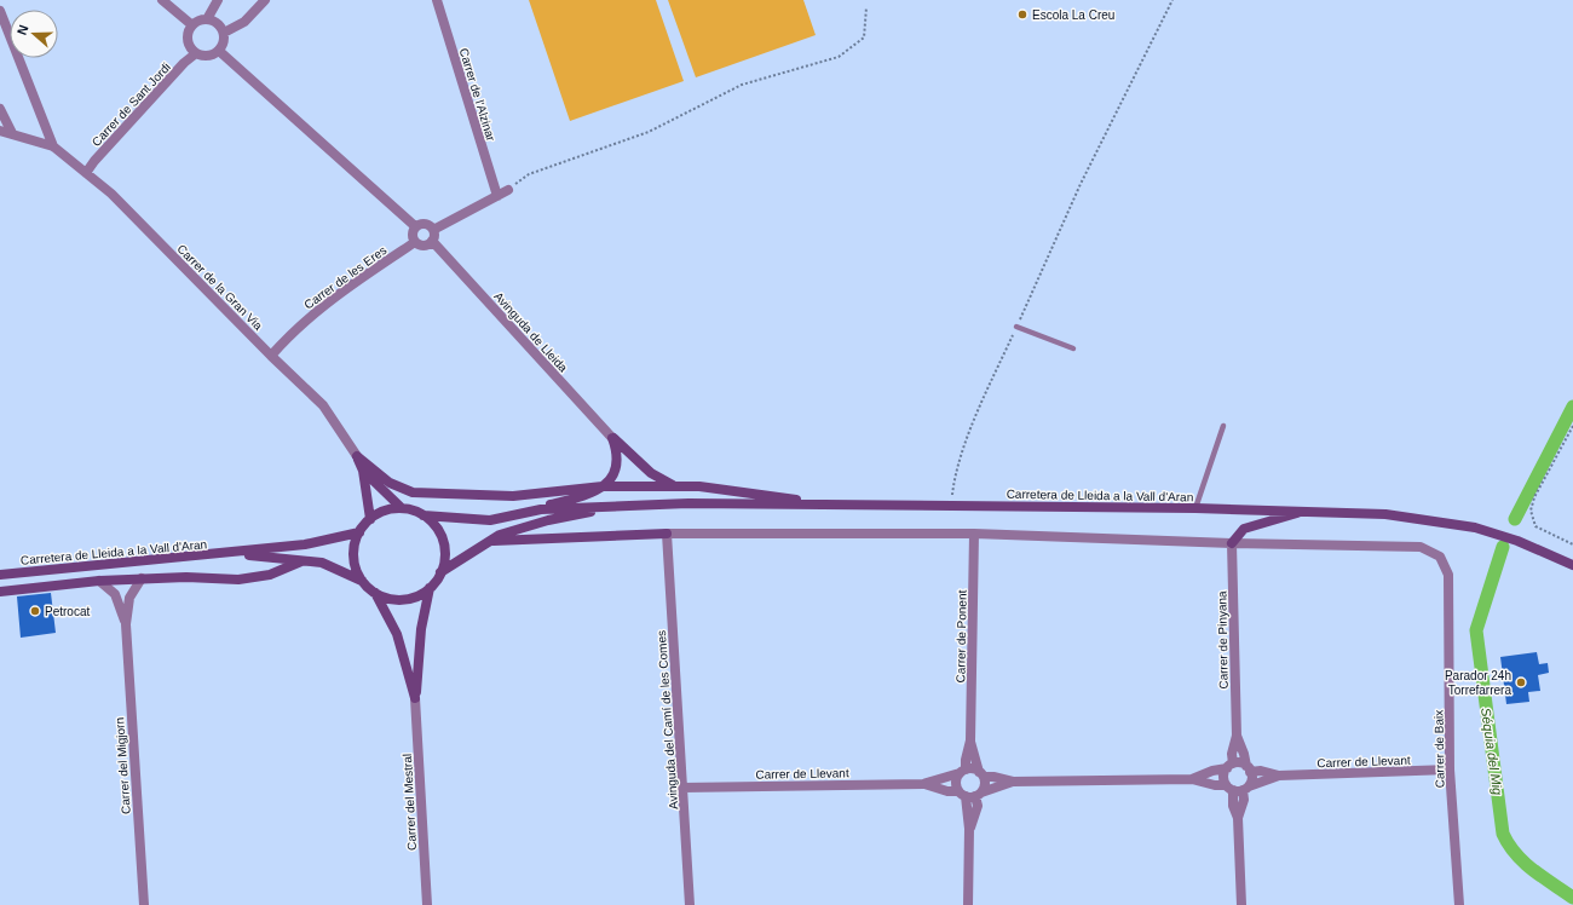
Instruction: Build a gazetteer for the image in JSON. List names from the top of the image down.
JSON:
{
  "streets": {
    "main road": ["Carretera de Lleida a la Vall d'Aran"],
    "street": [
      "Carrer de l'Alzinar",
      "Carrer de Sant Jordi",
      "Carrer de les Eres",
      "Carrer de la Gran Via",
      "Avinguda de Lleida",
      "Carrer de Ponent",
      "Carrer de Pinyana",
      "Avinguda del Camí de les Comes",
      "Carrer de Baix",
      "Carrer de Llevant",
      "Carrer del Migjorn",
      "Carrer del Mestral"
    ]
  },
  "crossings": [
    ["Carrer de Sant Jordi", "Carrer de la Gran Via"],
    ["Carrer de les Eres", "Carrer de la Gran Via"],
    ["Carrer de les Eres", "Avinguda de Lleida"],
    ["Carrer de Ponent", "Carrer de Llevant"],
    ["Carrer de Pinyana", "Carrer de Baix"],
    ["Carrer de Pinyana", "Carrer de Llevant"],
    ["Avinguda del Camí de les Comes", "Carrer de Llevant"],
    ["Carrer de Baix", "Carrer de Llevant"]
  ],
  "water": ["Séquia del Mig"],
  "places": ["Escola La Creu", "Petrocat", "Parador 24h Torrefarrera"],
  "north": "left"
}
